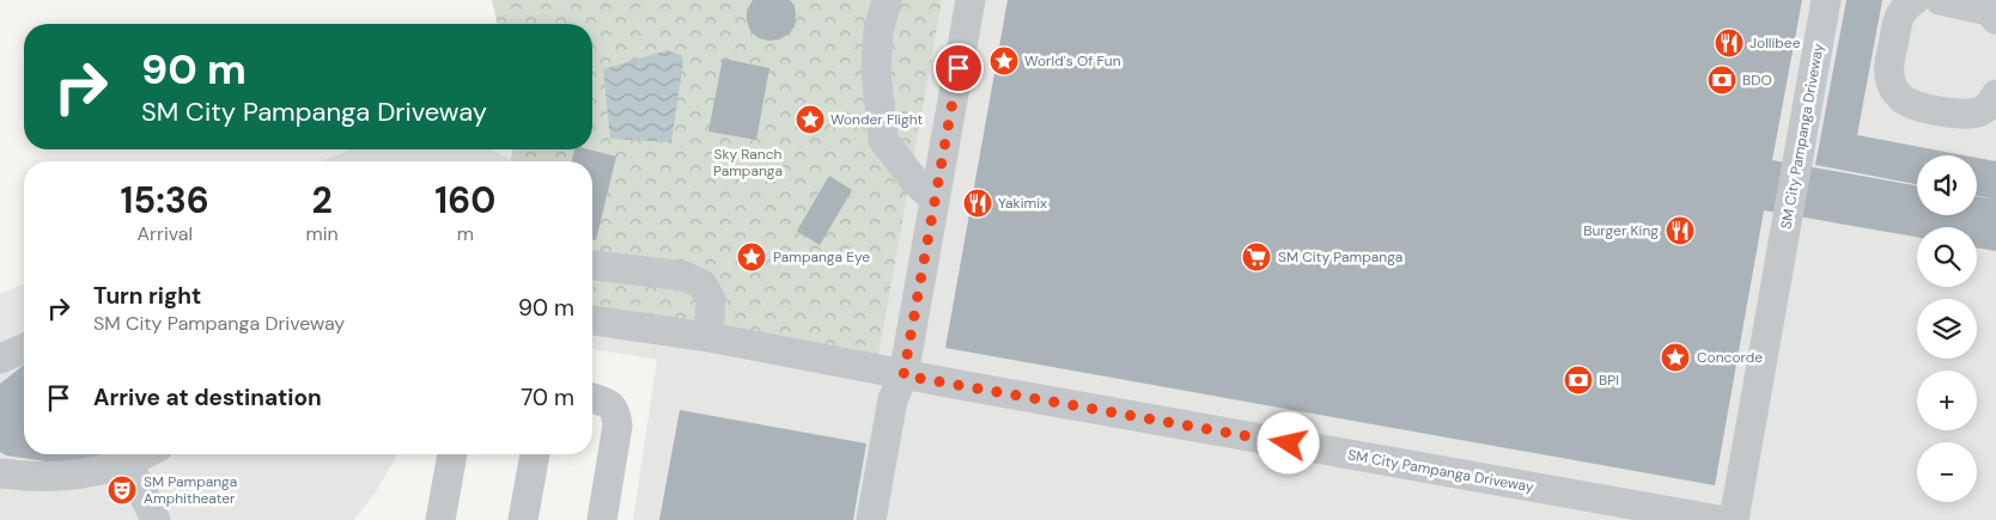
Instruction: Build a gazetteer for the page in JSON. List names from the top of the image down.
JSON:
{
  "streets": {
    "lane": ["SM City Pampanga Driveway"]
  },
  "parks": ["Sky Ranch Pampanga"],
  "places": {
    "restaurant": ["Jollibee", "Yakimix", "Burger King"],
    "place": [
      "World's Of Fun",
      "Wonder Flight",
      "Pampanga Eye",
      "Concorde"
    ],
    "bank": ["BDO", "BPI"],
    "supermarket": ["SM City Pampanga"],
    "theatre": ["SM Pampanga Amphitheater"]
  },
  "page": {
    "turn": ["90 m", "SM City Pampanga Driveway"],
    "map_buttons": ["+", "−"],
    "eta": [
      "15:36",
      "Arrival",
      "2",
      "min",
      "160",
      "m"
    ],
    "list": [
      {
        "name": "Turn right",
        "note": "SM City Pampanga Driveway",
        "value": "90 m"
      },
      {
        "name": "Arrive at destination",
        "value": "70 m"
      }
    ]
  }
}
